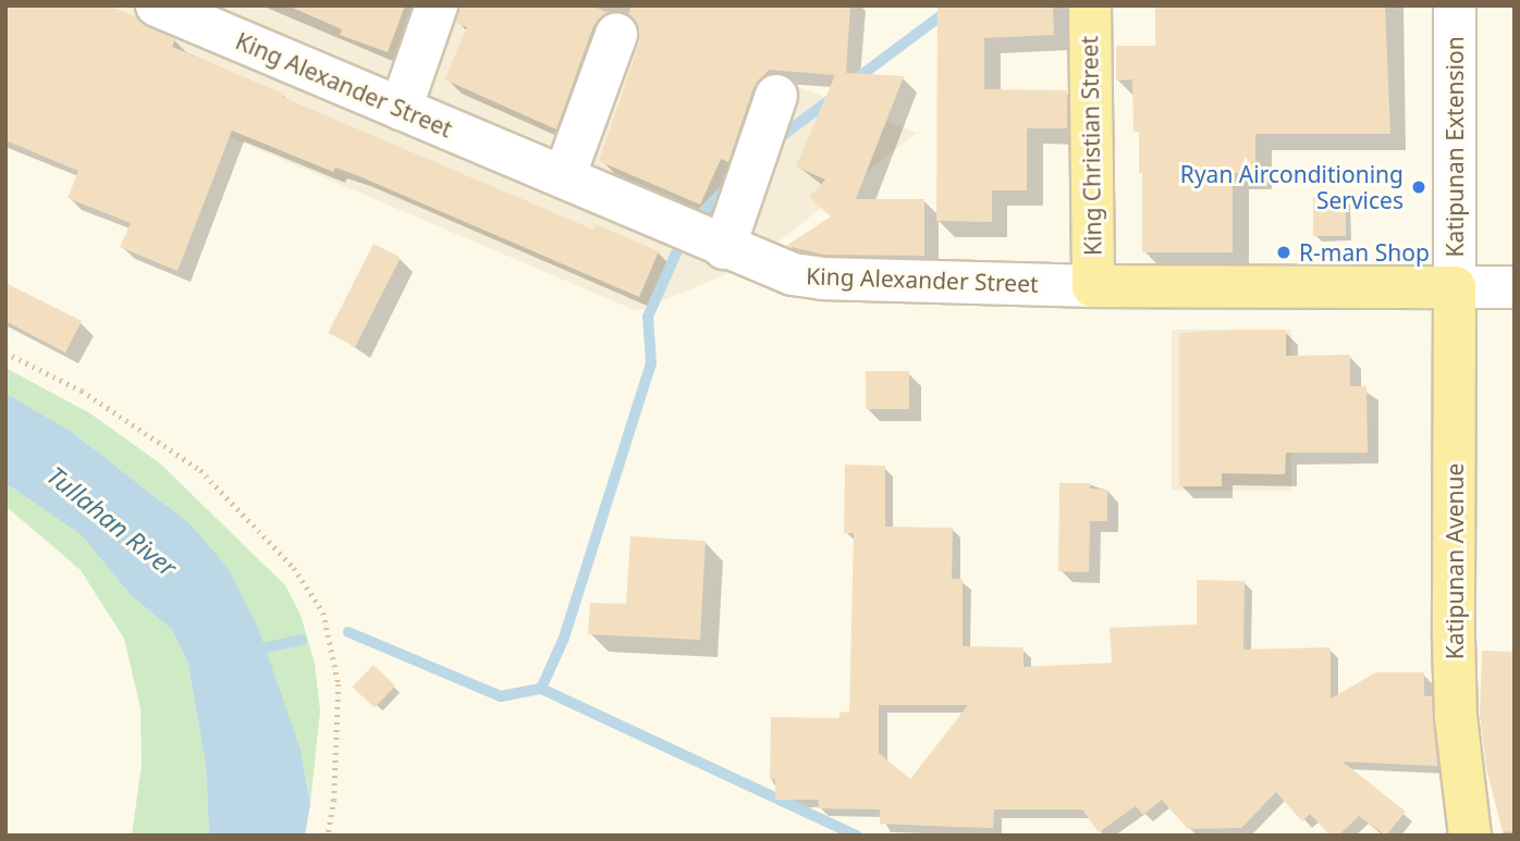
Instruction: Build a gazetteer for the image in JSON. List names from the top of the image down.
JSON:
{
  "streets": {
    "main road": ["King Alexander Street", "King Christian Street", "Katipunan Avenue"],
    "street": ["Katipunan Extension"]
  },
  "crossings": [
    ["King Alexander Street", "King Christian Street"],
    ["King Alexander Street", "Katipunan Extension"],
    ["King Alexander Street", "Katipunan Avenue"],
    ["Katipunan Extension", "Katipunan Avenue"]
  ],
  "water": ["Tullahan River"],
  "places": ["Ryan Airconditioning Services", "R-man Shop"]
}
